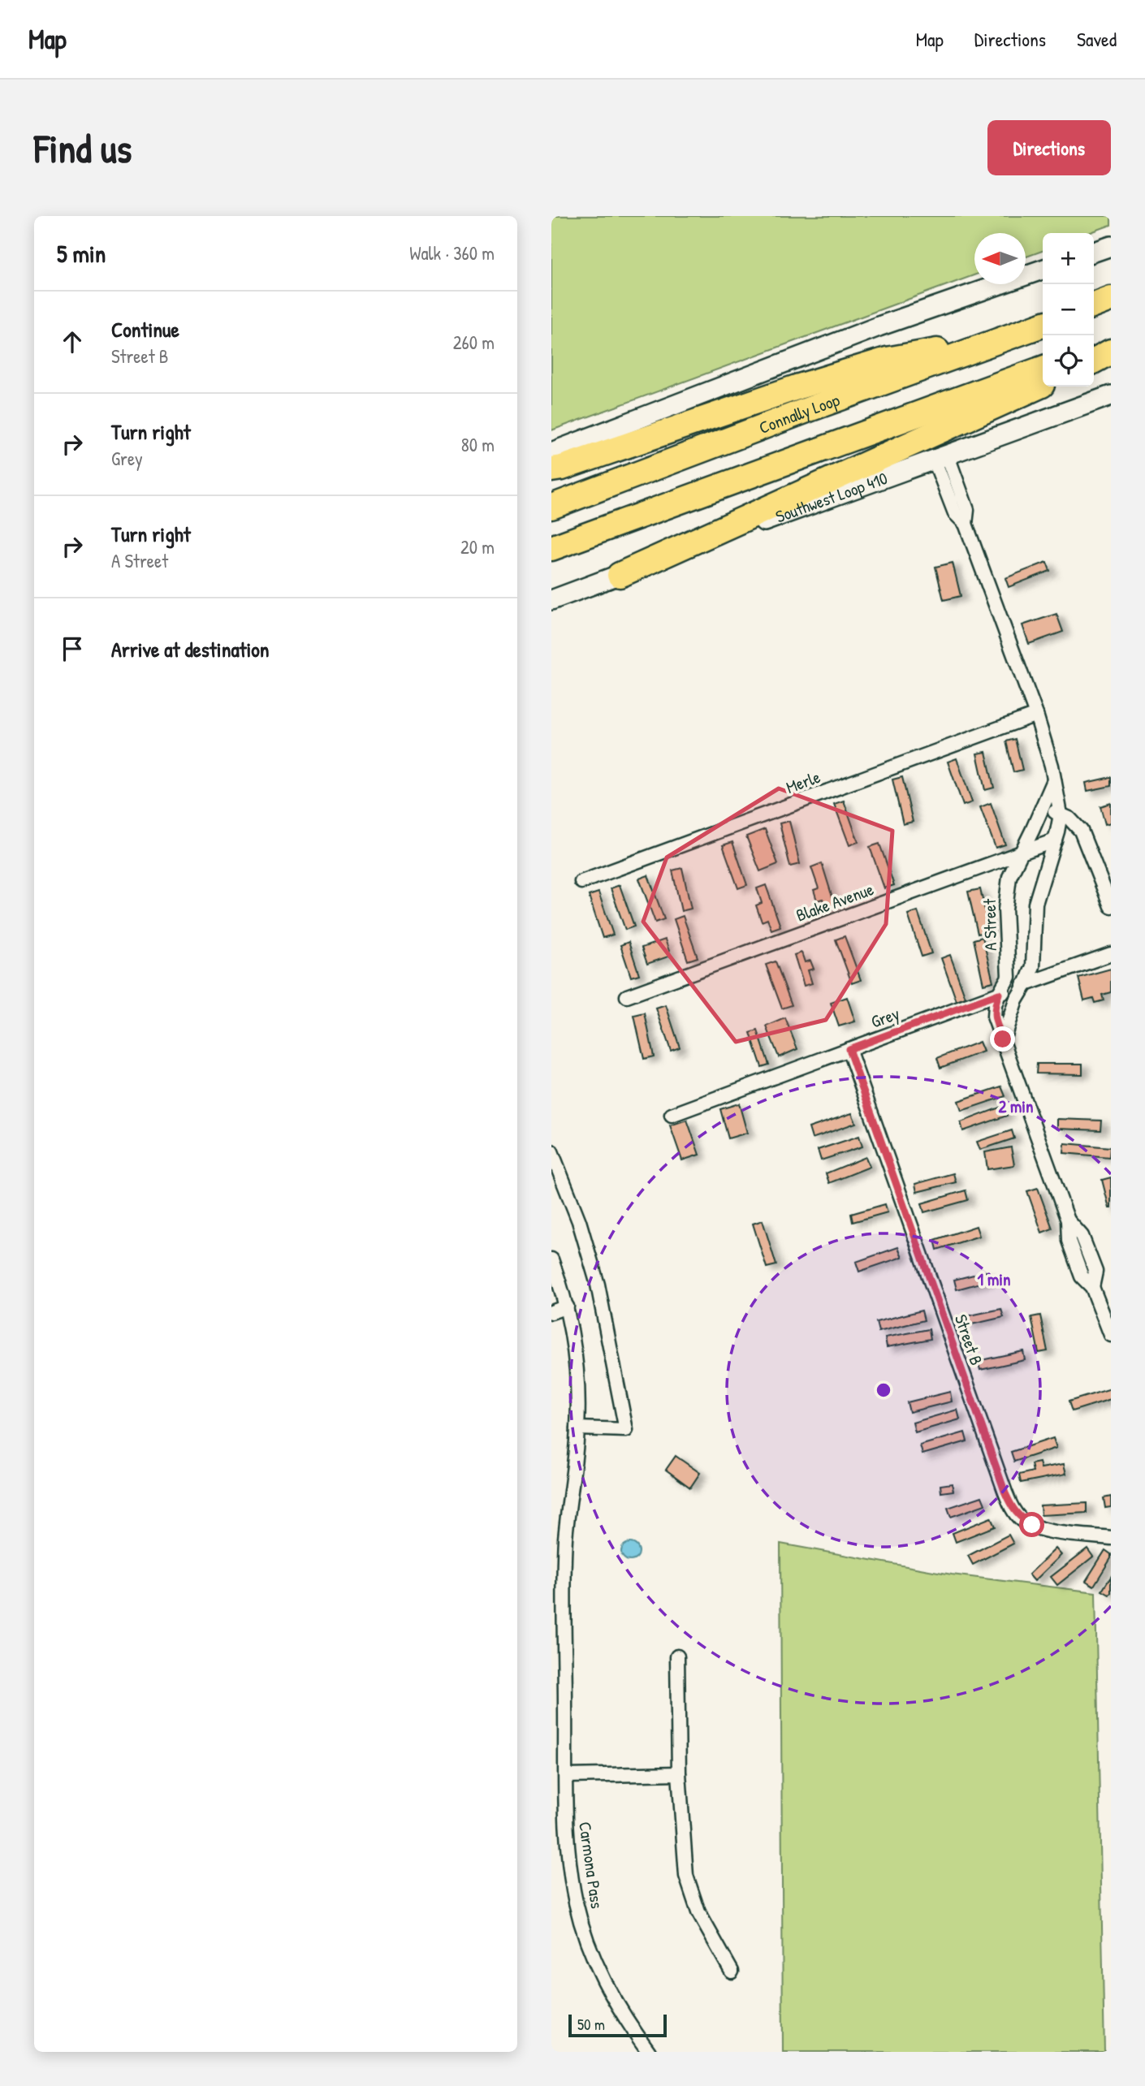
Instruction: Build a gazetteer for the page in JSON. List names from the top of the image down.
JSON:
{
  "streets": {
    "highway": ["Connally Loop"],
    "main road": ["Southwest Loop 410"],
    "street": [
      "Merle",
      "Blake Avenue",
      "A Street",
      "Grey",
      "Street B",
      "Carmona Pass"
    ]
  },
  "crossings": [
    ["Blake Avenue", "A Street"],
    ["A Street", "Grey"],
    ["Grey", "Street B"]
  ],
  "scale_bar": "50 m",
  "north": "left",
  "page": {
    "header": "Map",
    "nav": ["Map", "Directions", "Saved"],
    "buttons": "Directions",
    "title": "Find us",
    "heading": ["5 min", "Walk · 360 m"],
    "map_buttons": ["+", "−"],
    "list": [
      ["Continue", "Street B", "260 m"],
      ["Turn right", "Grey", "80 m"],
      ["Turn right", "A Street", "20 m"],
      "Arrive at destination"
    ],
    "scale": "50 m"
  },
  "rings": ["2 min", "1 min"]
}
